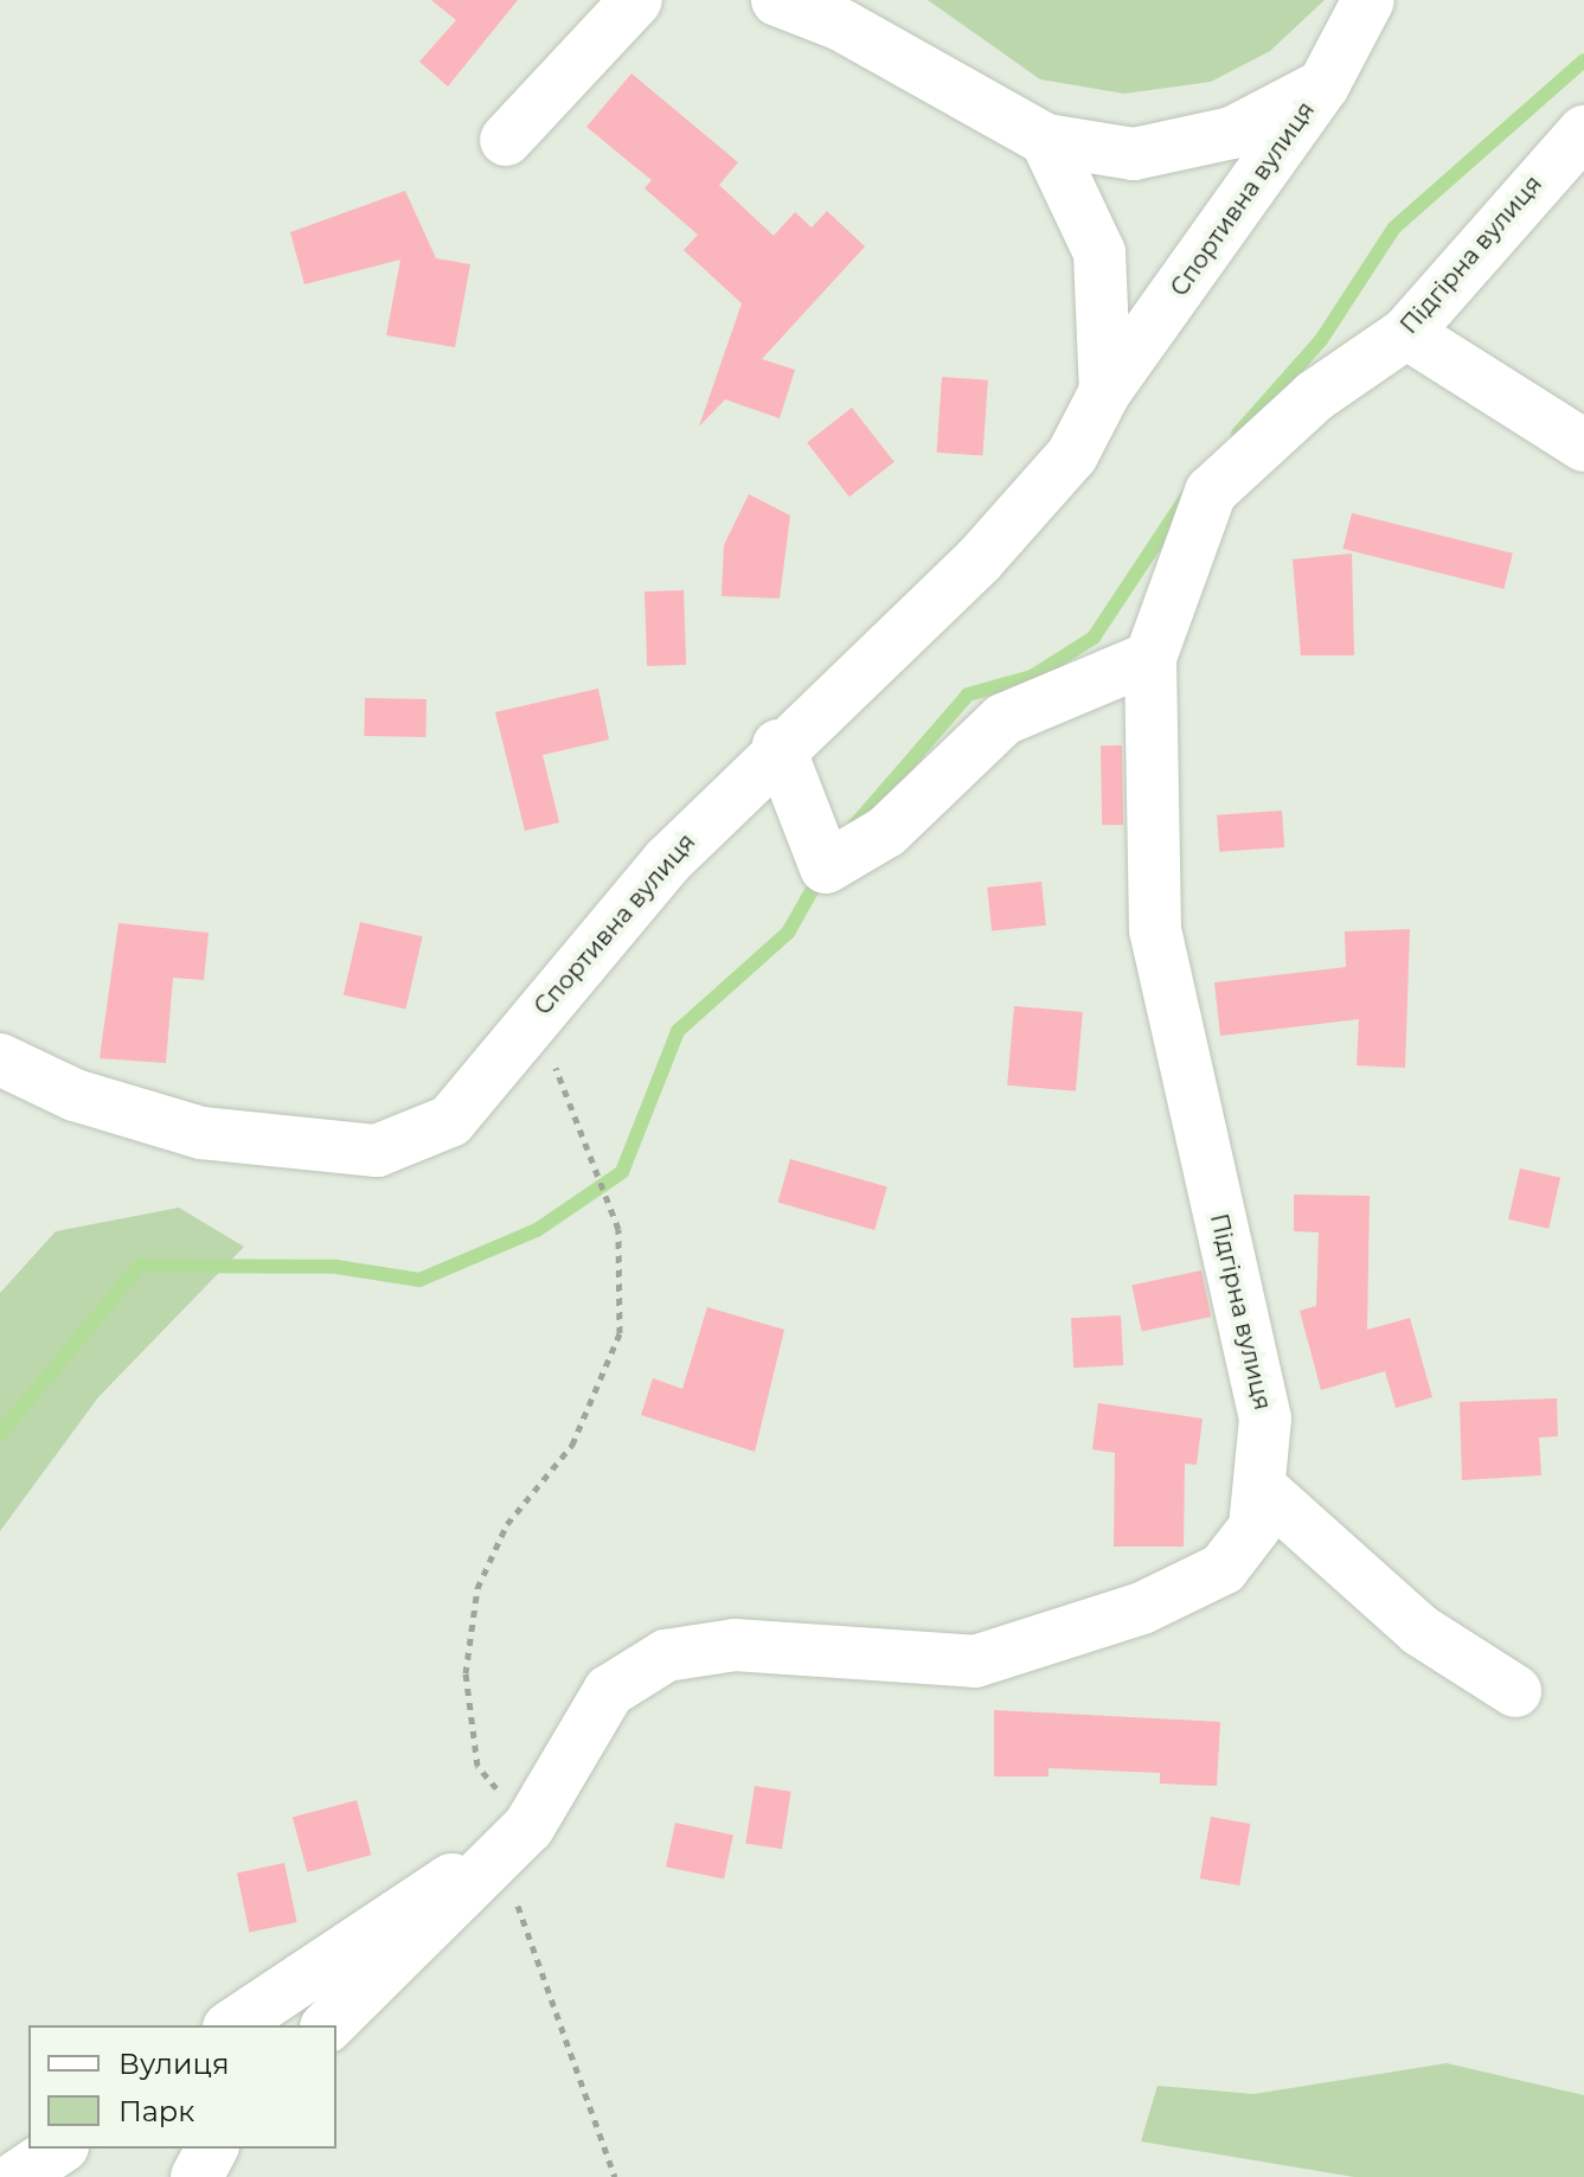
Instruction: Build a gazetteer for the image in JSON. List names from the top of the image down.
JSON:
{
  "streets": {
    "street": ["Спортивна вулиця", "Підгірна вулиця"]
  },
  "legend": ["Вулиця", "Парк"]
}
